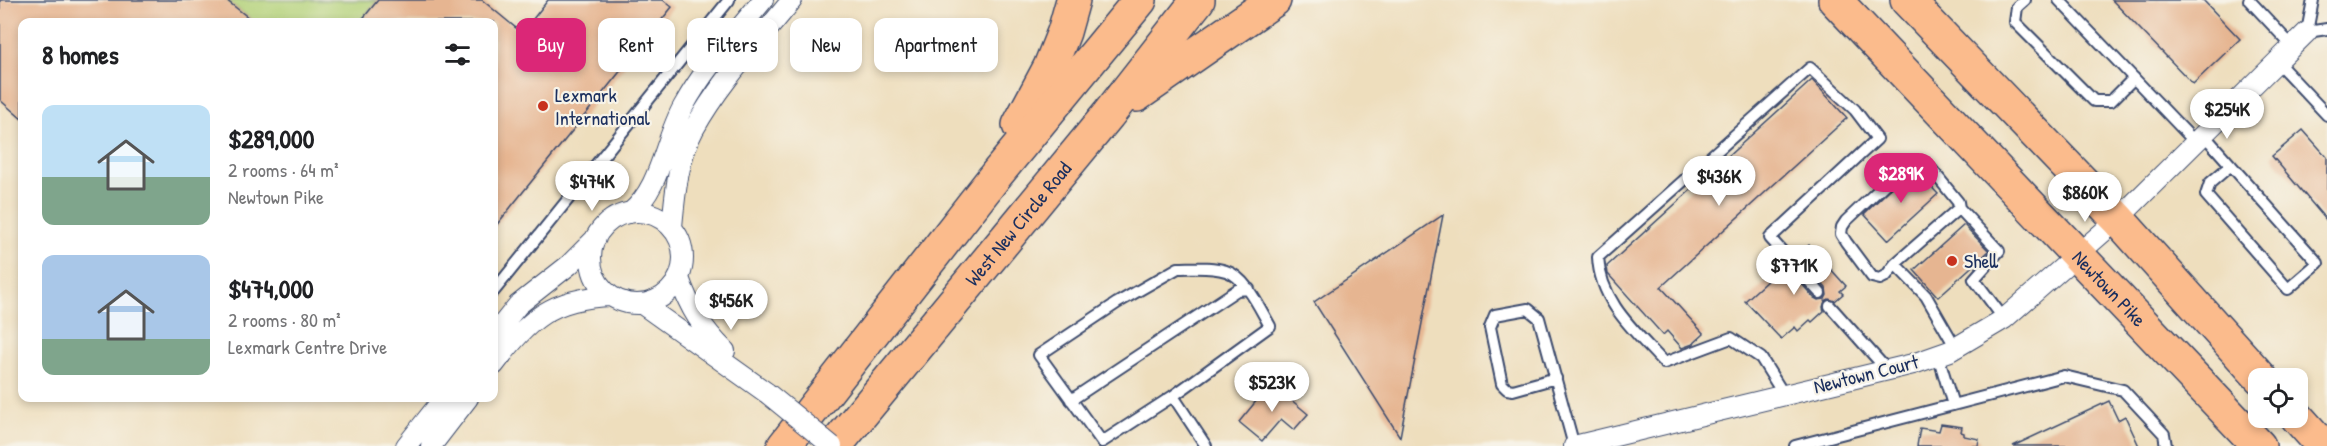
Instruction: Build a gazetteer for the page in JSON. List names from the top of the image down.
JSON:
{
  "streets": {
    "highway": ["West New Circle Road", "Newtown Pike"],
    "street": ["Newtown Court"]
  },
  "crossings": [
    ["Newtown Pike", "Newtown Court"]
  ],
  "places": ["Lexmark International", "Shell"],
  "page": {
    "chip": [
      "Buy",
      "Rent",
      "Filters",
      "New",
      "Apartment"
    ],
    "heading": "8 homes",
    "price": [
      "$254K",
      "$289K",
      "$436K",
      "$474K",
      "$860K",
      "$771K",
      "$456K",
      "$523K"
    ],
    "list": [
      {
        "name": "$289,000",
        "note": "2 rooms · 64 m² · Newtown Pike"
      },
      {
        "name": "$474,000",
        "note": "2 rooms · 80 m² · Lexmark Centre Drive"
      }
    ]
  }
}
